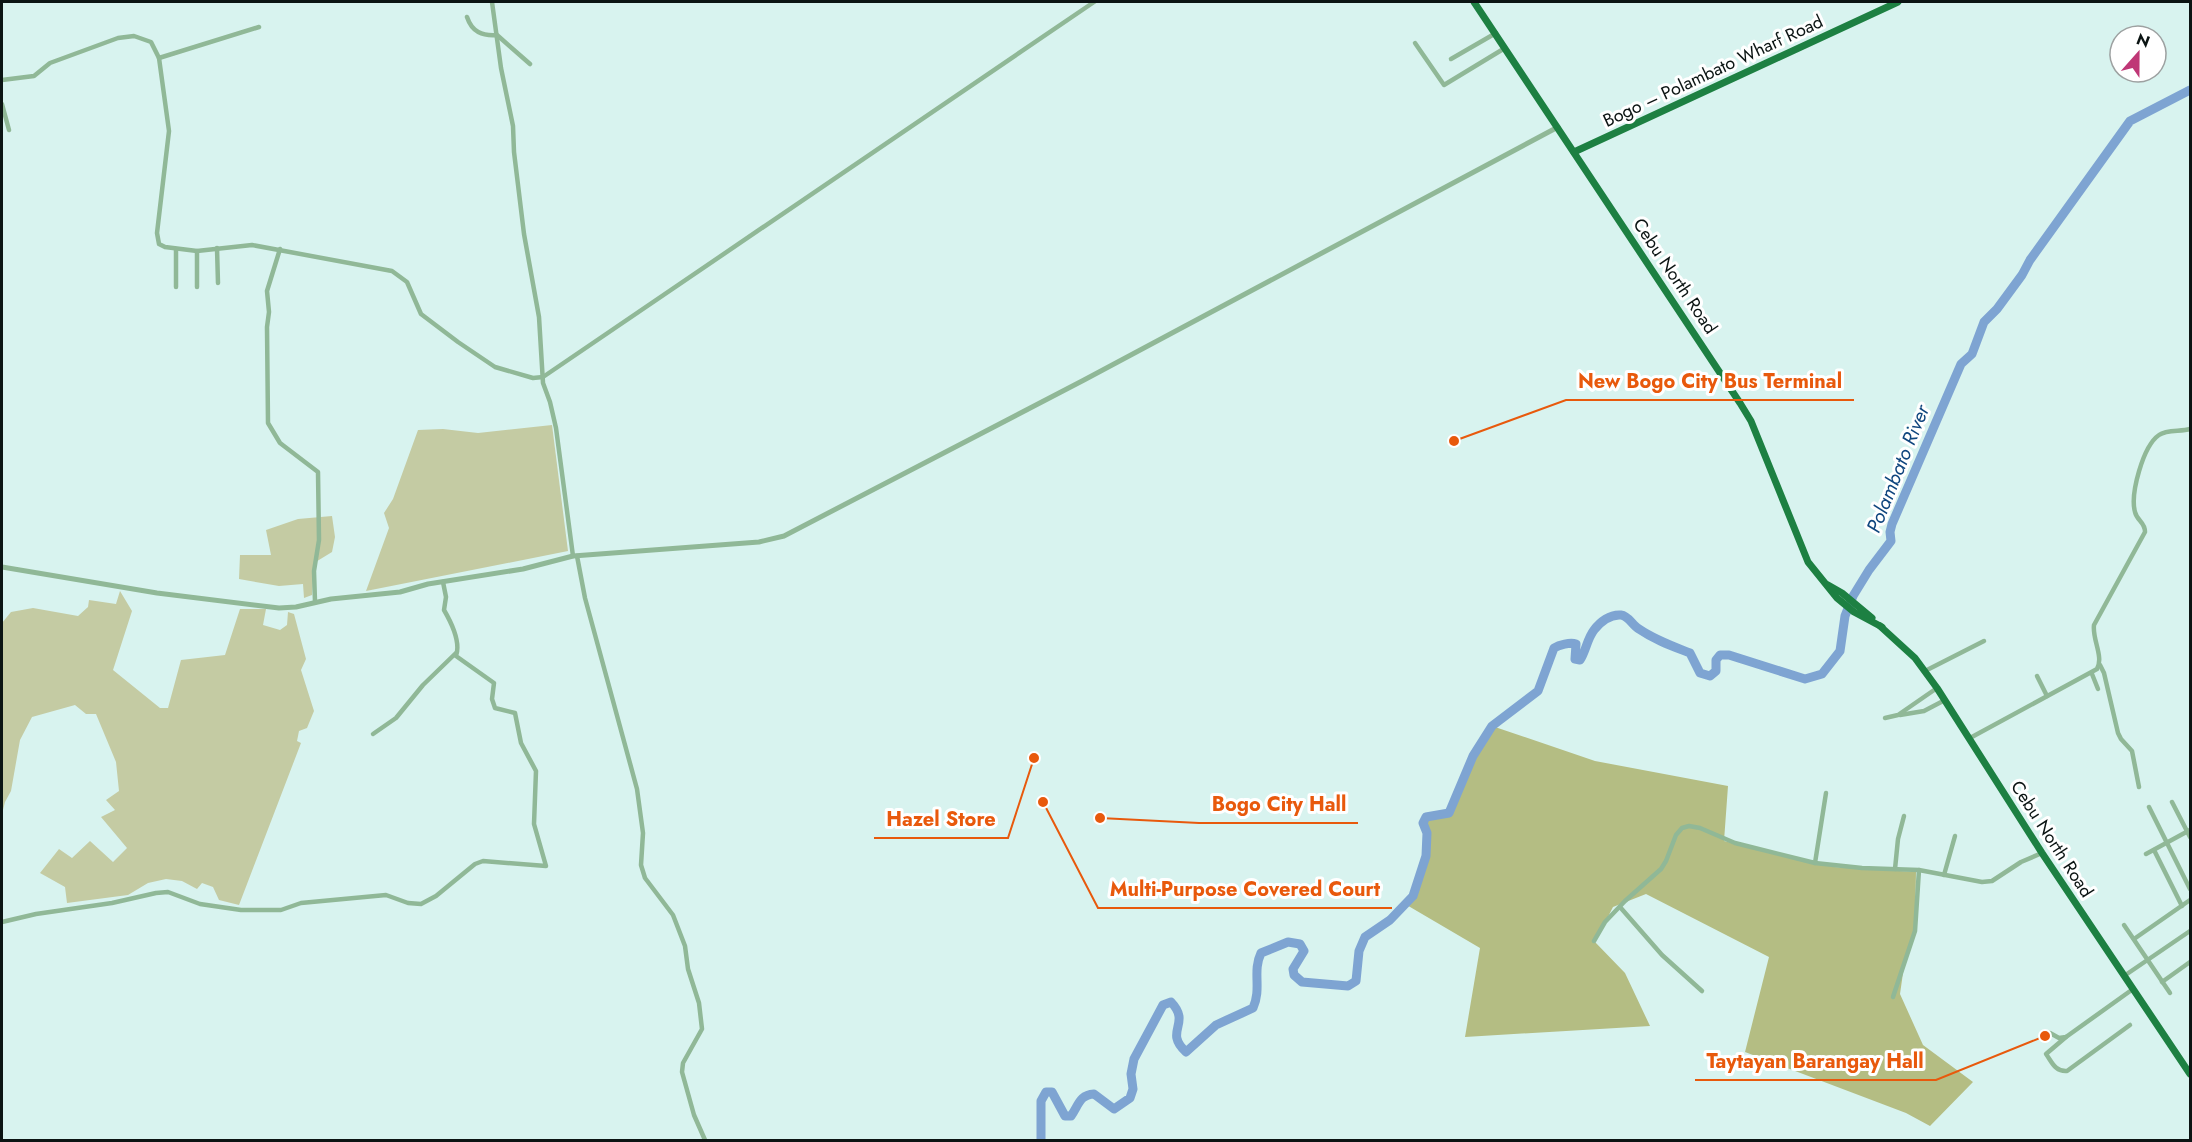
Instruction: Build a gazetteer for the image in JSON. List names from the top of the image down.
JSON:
{
  "streets": {
    "highway": ["Bogo – Polambato Wharf Road", "Cebu North Road"]
  },
  "crossings": [
    ["Bogo – Polambato Wharf Road", "Cebu North Road"]
  ],
  "water": ["Polambato River"],
  "places": [
    "New Bogo City Bus Terminal",
    "Hazel Store",
    "Multi-Purpose Covered Court",
    "Bogo City Hall",
    "Taytayan Barangay Hall"
  ],
  "north": "top"
}
